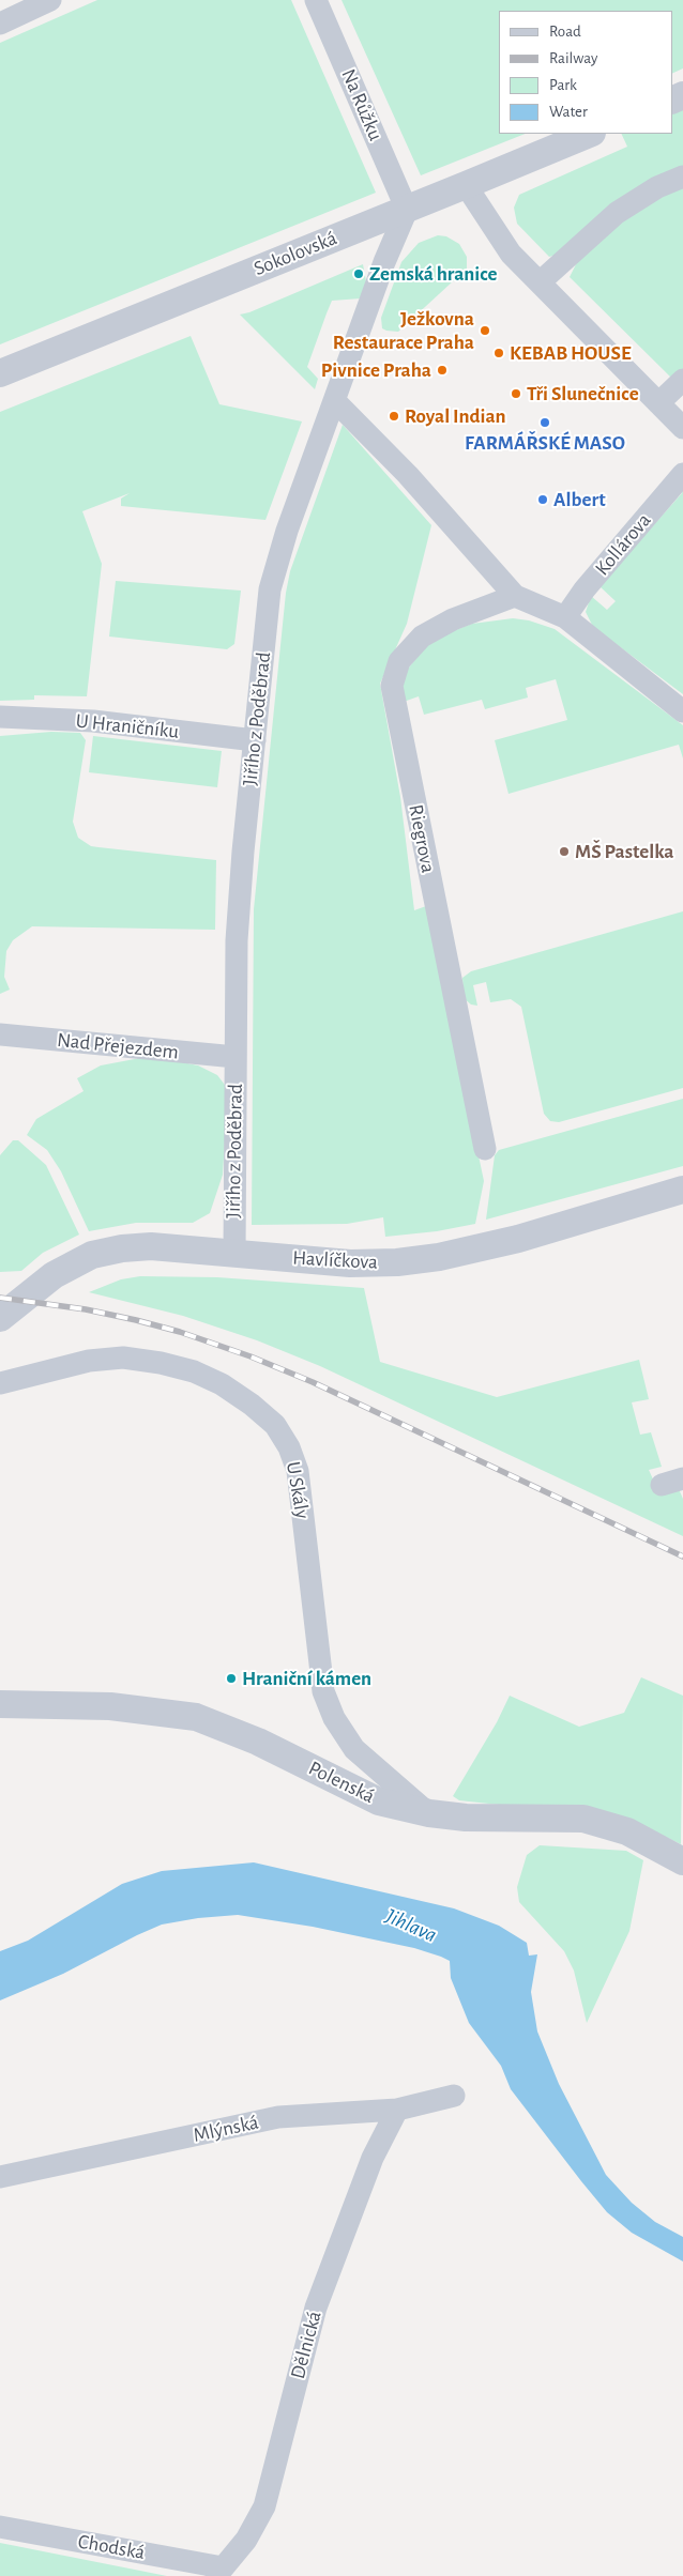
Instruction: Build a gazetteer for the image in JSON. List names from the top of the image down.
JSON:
{
  "streets": {
    "street": [
      "Na Růžku",
      "Sokolovská",
      "Kollárova",
      "Jiřího z Poděbrad",
      "U Hraničníku",
      "Riegrova",
      "Nad Přejezdem",
      "Havlíčkova",
      "U Skály",
      "Polenská",
      "Mlýnská",
      "Dělnická",
      "Chodská"
    ]
  },
  "crossings": [
    ["Na Růžku", "Sokolovská"],
    ["Na Růžku", "Jiřího z Poděbrad"],
    ["Sokolovská", "Jiřího z Poděbrad"],
    ["Jiřího z Poděbrad", "U Hraničníku"],
    ["Jiřího z Poděbrad", "Nad Přejezdem"],
    ["Jiřího z Poděbrad", "Havlíčkova"],
    ["U Skály", "Polenská"],
    ["Mlýnská", "Dělnická"],
    ["Dělnická", "Chodská"]
  ],
  "water": ["Jihlava"],
  "places": [
    "Zemská hranice",
    "Ježkovna Restaurace Praha",
    "KEBAB HOUSE",
    "Pivnice Praha",
    "Tři Slunečnice",
    "Royal Indian",
    "FARMÁŘSKÉ MASO",
    "Albert",
    "MŠ Pastelka",
    "Hraniční kámen"
  ],
  "legend": [
    "Road",
    "Railway",
    "Park",
    "Water"
  ]
}
